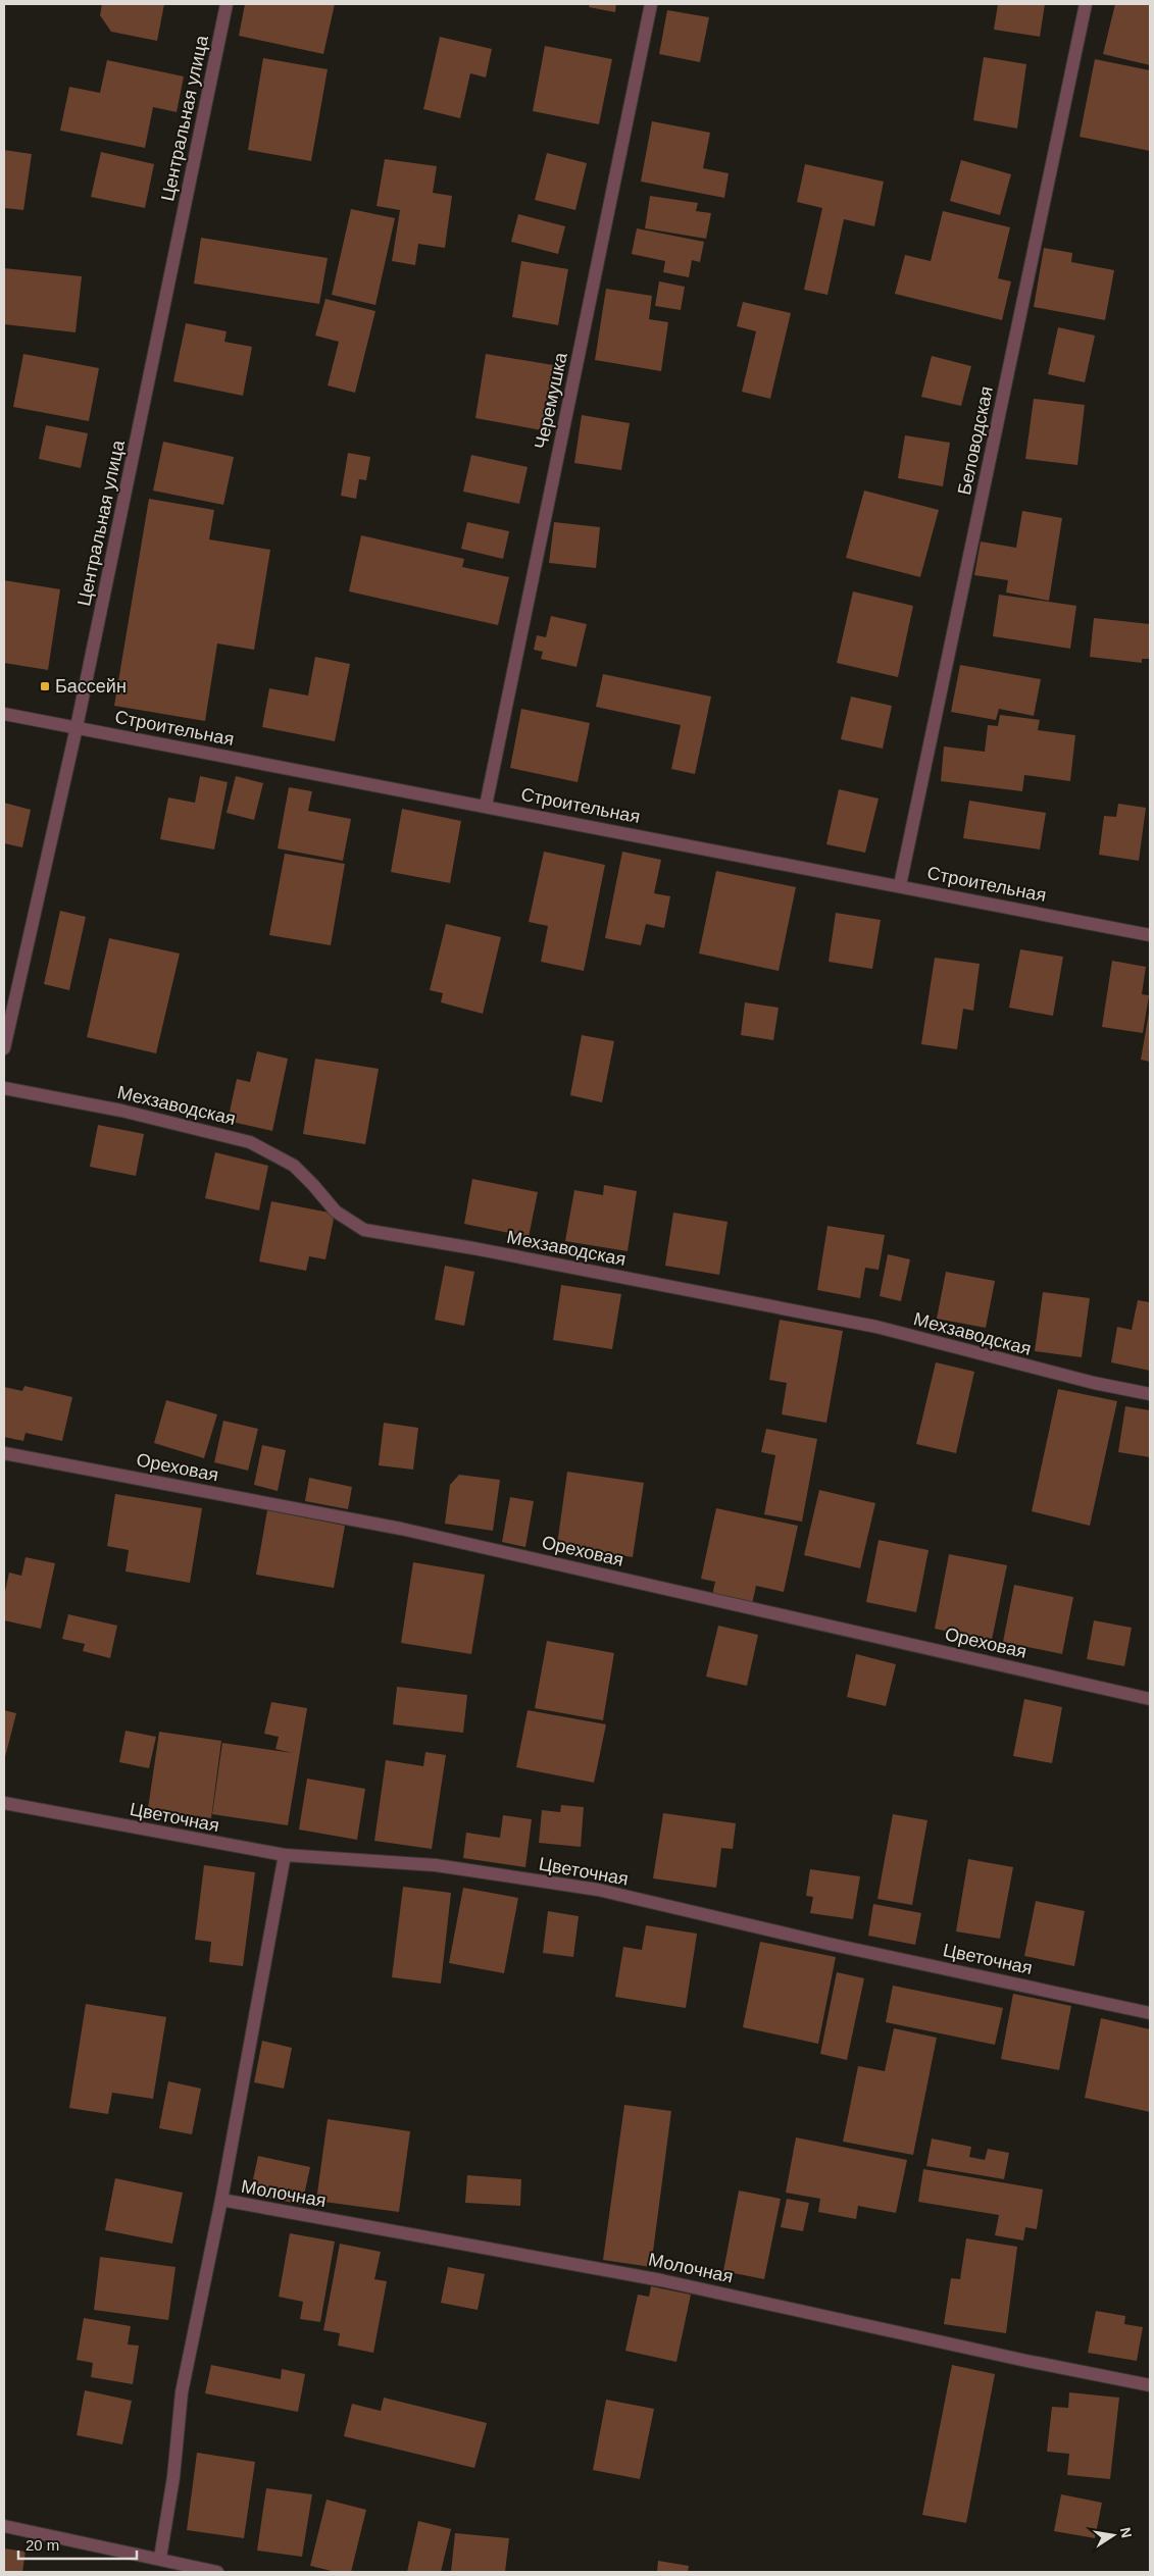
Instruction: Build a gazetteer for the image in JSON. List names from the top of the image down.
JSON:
{
  "streets": {
    "street": [
      "Центральная улица",
      "Черемушка",
      "Беловодская",
      "Строительная",
      "Мехзаводская",
      "Ореховая",
      "Цветочная",
      "Молочная"
    ]
  },
  "crossings": [
    ["Центральная улица", "Строительная"],
    ["Черемушка", "Строительная"],
    ["Беловодская", "Строительная"]
  ],
  "places": {
    "transit": ["Бассейн"]
  },
  "scale_bar": "20 m",
  "north": "right"
}
